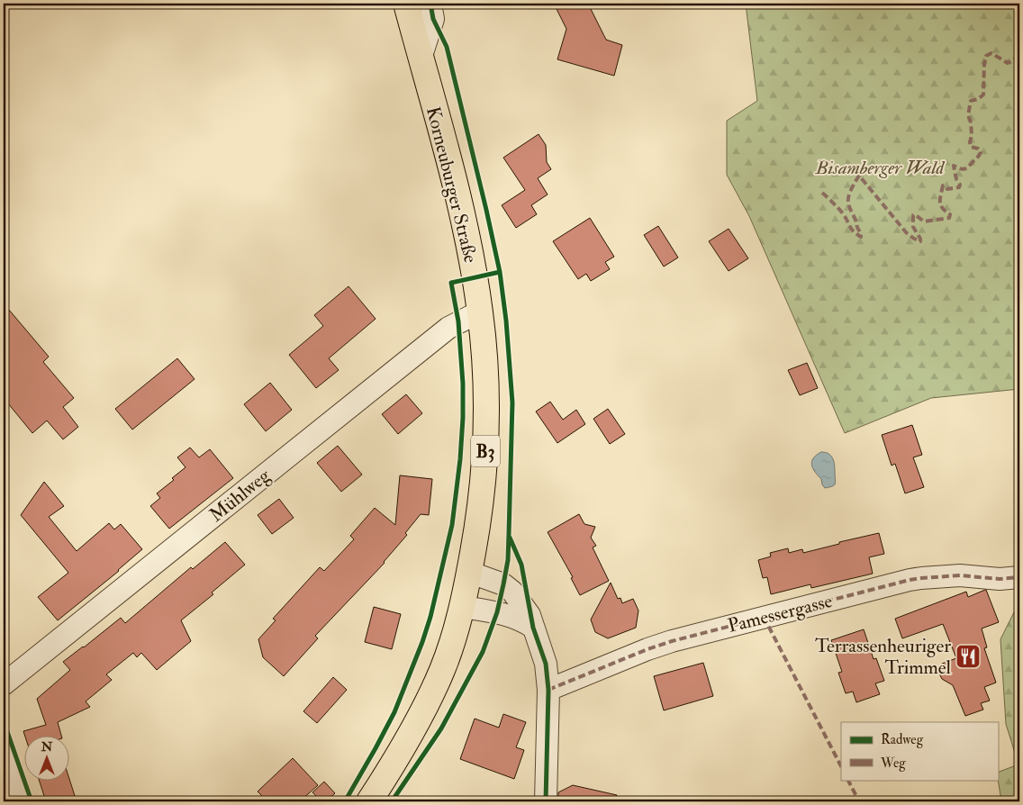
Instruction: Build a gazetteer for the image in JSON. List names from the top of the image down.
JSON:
{
  "streets": {
    "main road": ["Korneuburger Straße", "B3"],
    "street": ["Mühlweg", "Pamessergasse"]
  },
  "crossings": [
    ["Korneuburger Straße", "Mühlweg"]
  ],
  "parks": ["Bisamberger Wald"],
  "places": {
    "restaurant": ["Terrassenheuriger Trimmel"]
  },
  "legend": ["Radweg", "Weg"],
  "north": "top"
}
